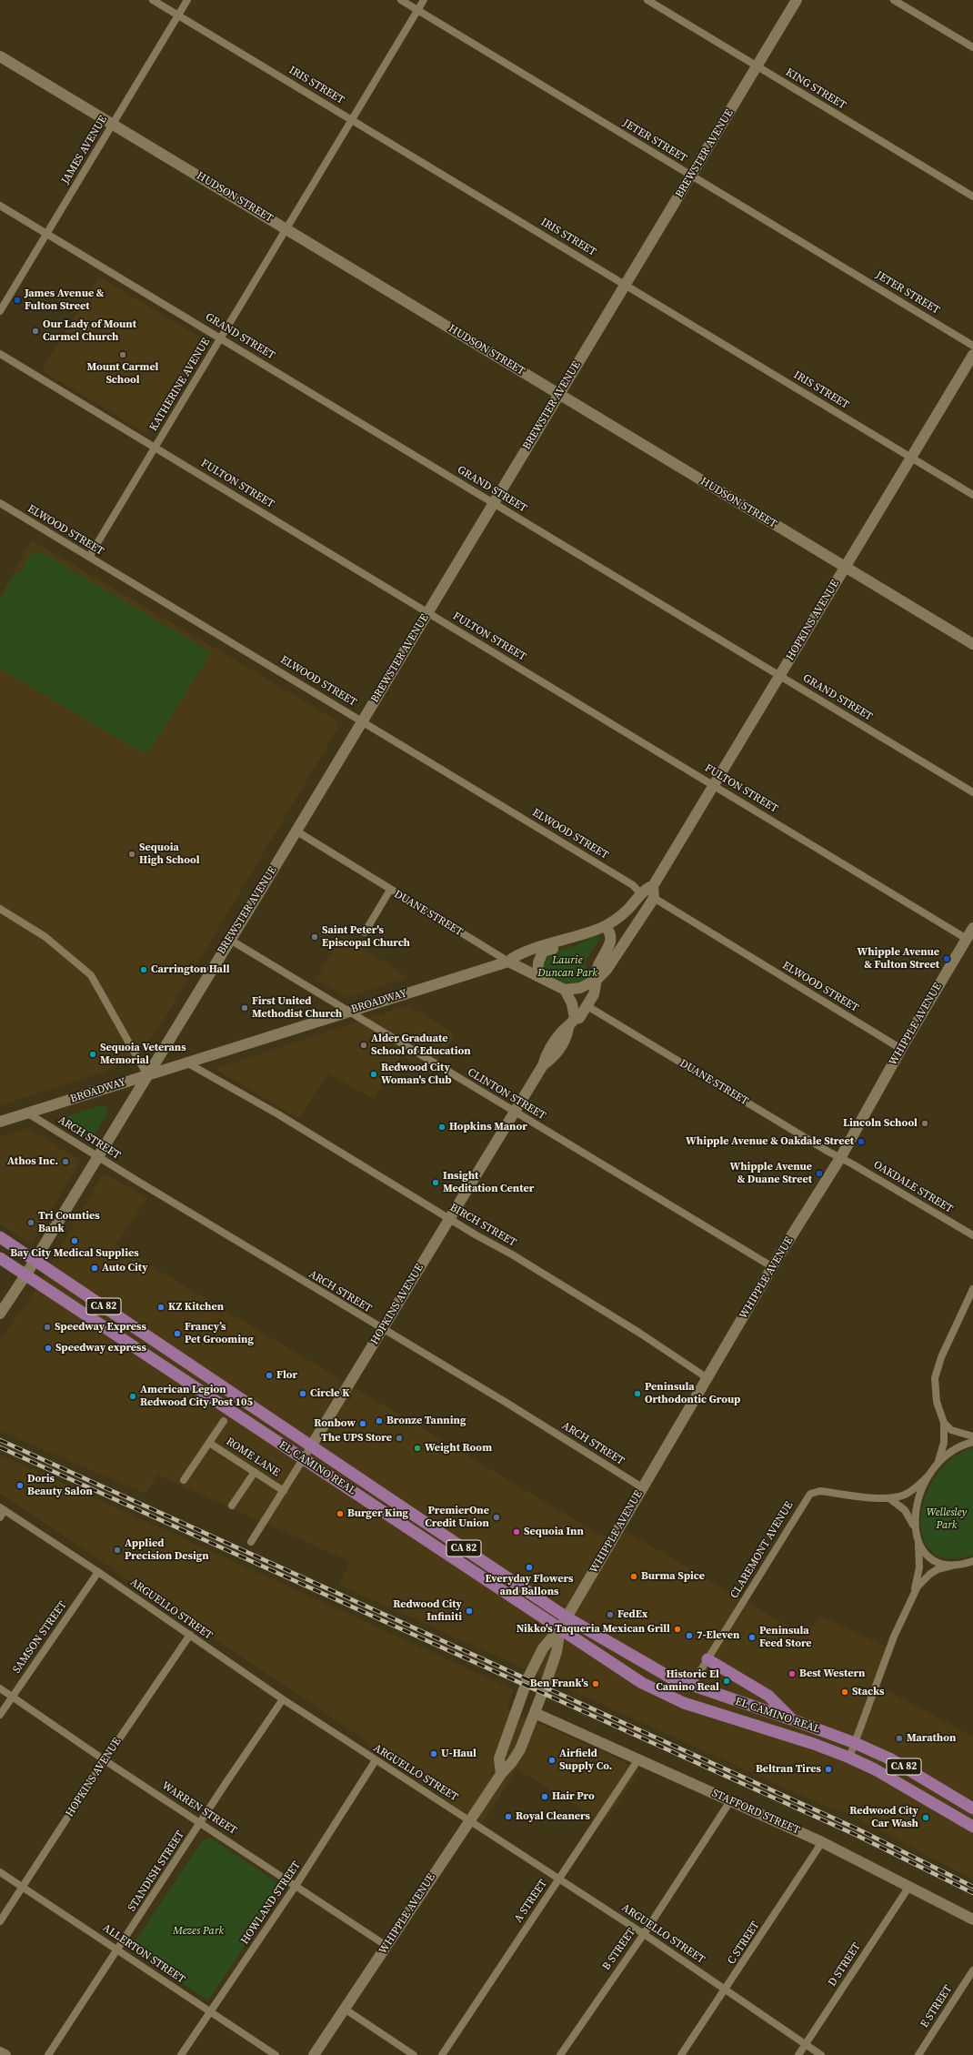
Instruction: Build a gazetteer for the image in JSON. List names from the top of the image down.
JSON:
{
  "streets": {
    "main road": ["CA 82", "EL CAMINO REAL"],
    "street": [
      "IRIS STREET",
      "KING STREET",
      "JETER STREET",
      "JAMES AVENUE",
      "BREWSTER AVENUE",
      "HUDSON STREET",
      "GRAND STREET",
      "KATHERINE AVENUE",
      "FULTON STREET",
      "ELWOOD STREET",
      "HOPKINS AVENUE",
      "DUANE STREET",
      "BROADWAY",
      "WHIPPLE AVENUE",
      "CLINTON STREET",
      "ARCH STREET",
      "OAKDALE STREET",
      "BIRCH STREET",
      "ROME LANE",
      "CLAREMONT AVENUE",
      "ARGUELLO STREET",
      "SAMSON STREET",
      "WARREN STREET",
      "STAFFORD STREET",
      "STANDISH STREET",
      "A STREET",
      "HOWLAND STREET",
      "C STREET",
      "B STREET",
      "ALLERTON STREET",
      "D STREET",
      "E STREET"
    ]
  },
  "crossings": [
    ["IRIS STREET", "JAMES AVENUE"],
    ["IRIS STREET", "BREWSTER AVENUE"],
    ["IRIS STREET", "KATHERINE AVENUE"],
    ["IRIS STREET", "HOPKINS AVENUE"],
    ["KING STREET", "BREWSTER AVENUE"],
    ["JETER STREET", "BREWSTER AVENUE"],
    ["JETER STREET", "KATHERINE AVENUE"],
    ["JAMES AVENUE", "HUDSON STREET"],
    ["JAMES AVENUE", "GRAND STREET"],
    ["BREWSTER AVENUE", "HUDSON STREET"],
    ["BREWSTER AVENUE", "GRAND STREET"],
    ["BREWSTER AVENUE", "FULTON STREET"],
    ["BREWSTER AVENUE", "ELWOOD STREET"],
    ["BREWSTER AVENUE", "DUANE STREET"],
    ["BREWSTER AVENUE", "BROADWAY"],
    ["BREWSTER AVENUE", "CLINTON STREET"],
    ["BREWSTER AVENUE", "ARCH STREET"],
    ["BREWSTER AVENUE", "EL CAMINO REAL"],
    ["HUDSON STREET", "KATHERINE AVENUE"],
    ["HUDSON STREET", "HOPKINS AVENUE"],
    ["GRAND STREET", "KATHERINE AVENUE"],
    ["GRAND STREET", "HOPKINS AVENUE"],
    ["KATHERINE AVENUE", "FULTON STREET"],
    ["KATHERINE AVENUE", "ELWOOD STREET"],
    ["FULTON STREET", "HOPKINS AVENUE"],
    ["FULTON STREET", "WHIPPLE AVENUE"],
    ["ELWOOD STREET", "HOPKINS AVENUE"],
    ["ELWOOD STREET", "BROADWAY"],
    ["ELWOOD STREET", "WHIPPLE AVENUE"],
    ["HOPKINS AVENUE", "DUANE STREET"],
    ["HOPKINS AVENUE", "BROADWAY"],
    ["HOPKINS AVENUE", "CLINTON STREET"],
    ["HOPKINS AVENUE", "ARCH STREET"],
    ["HOPKINS AVENUE", "BIRCH STREET"],
    ["HOPKINS AVENUE", "ROME LANE"],
    ["HOPKINS AVENUE", "EL CAMINO REAL"],
    ["HOPKINS AVENUE", "ARGUELLO STREET"],
    ["HOPKINS AVENUE", "WARREN STREET"],
    ["HOPKINS AVENUE", "ALLERTON STREET"],
    ["DUANE STREET", "BROADWAY"],
    ["DUANE STREET", "WHIPPLE AVENUE"],
    ["DUANE STREET", "OAKDALE STREET"],
    ["BROADWAY", "CLINTON STREET"],
    ["BROADWAY", "ARCH STREET"],
    ["BROADWAY", "BIRCH STREET"],
    ["WHIPPLE AVENUE", "CLINTON STREET"],
    ["WHIPPLE AVENUE", "ARCH STREET"],
    ["WHIPPLE AVENUE", "OAKDALE STREET"],
    ["WHIPPLE AVENUE", "BIRCH STREET"],
    ["WHIPPLE AVENUE", "EL CAMINO REAL"],
    ["WHIPPLE AVENUE", "ARGUELLO STREET"],
    ["WHIPPLE AVENUE", "WARREN STREET"],
    ["WHIPPLE AVENUE", "STAFFORD STREET"],
    ["EL CAMINO REAL", "CLAREMONT AVENUE"],
    ["ARGUELLO STREET", "SAMSON STREET"],
    ["ARGUELLO STREET", "STANDISH STREET"],
    ["ARGUELLO STREET", "A STREET"],
    ["ARGUELLO STREET", "HOWLAND STREET"],
    ["ARGUELLO STREET", "C STREET"],
    ["ARGUELLO STREET", "B STREET"],
    ["ARGUELLO STREET", "D STREET"],
    ["SAMSON STREET", "WARREN STREET"],
    ["WARREN STREET", "STANDISH STREET"],
    ["WARREN STREET", "HOWLAND STREET"],
    ["STAFFORD STREET", "A STREET"],
    ["STAFFORD STREET", "C STREET"],
    ["STAFFORD STREET", "B STREET"],
    ["STAFFORD STREET", "D STREET"],
    ["STANDISH STREET", "ALLERTON STREET"],
    ["HOWLAND STREET", "ALLERTON STREET"]
  ],
  "parks": ["Laurie Duncan Park", "Wellesley Park", "Mezes Park"],
  "places": [
    "James Avenue & Fulton Street",
    "Our Lady of Mount Carmel Church",
    "Mount Carmel School",
    "Sequoia High School",
    "Saint Peter's Episcopal Church",
    "Whipple Avenue & Fulton Street",
    "Carrington Hall",
    "First United Methodist Church",
    "Alder Graduate School of Education",
    "Sequoia Veterans Memorial",
    "Redwood City Woman's Club",
    "Lincoln School",
    "Hopkins Manor",
    "Whipple Avenue & Oakdale Street",
    "Athos Inc.",
    "Whipple Avenue & Duane Street",
    "Insight Meditation Center",
    "Tri Counties Bank",
    "Bay City Medical Supplies",
    "Auto City",
    "KZ Kitchen",
    "Speedway Express",
    "Francy’s Pet Grooming",
    "Speedway express",
    "Flor",
    "Circle K",
    "Peninsula Orthodontic Group",
    "American Legion Redwood City Post 105",
    "Bronze Tanning",
    "Ronbow",
    "The UPS Store",
    "Weight Room",
    "Doris Beauty Salon",
    "Burger King",
    "PremierOne Credit Union",
    "Sequoia Inn",
    "Applied Precision Design",
    "Everyday Flowers and Ballons",
    "Burma Spice",
    "Redwood City Infiniti",
    "FedEx",
    "Nikko's Taqueria Mexican Grill",
    "7-Eleven",
    "Peninsula Feed Store",
    "Best Western",
    "Historic El Camino Real",
    "Ben Frank's",
    "Stacks",
    "Marathon",
    "U-Haul",
    "Airfield Supply Co.",
    "Beltran Tires",
    "Hair Pro",
    "Royal Cleaners",
    "Redwood City Car Wash"
  ]
}
